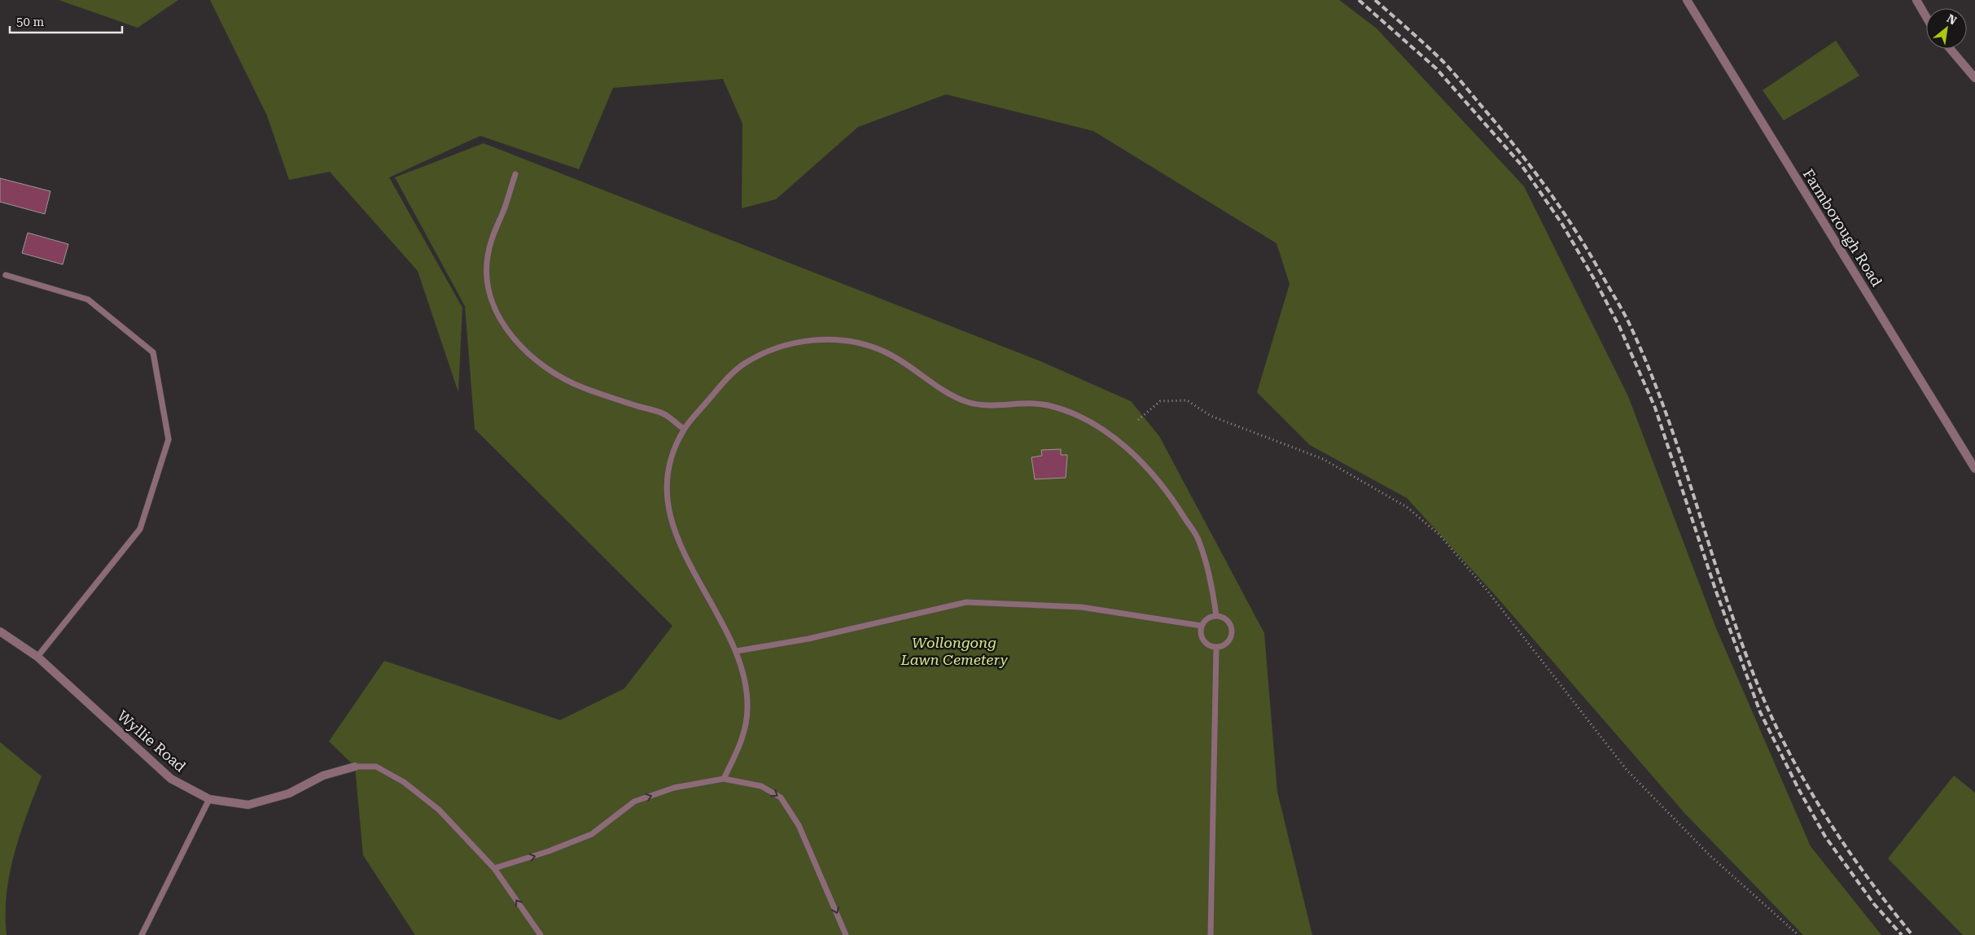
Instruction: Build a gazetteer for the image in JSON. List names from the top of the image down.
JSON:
{
  "streets": {
    "street": ["Farmborough Road", "Wyllie Road"]
  },
  "parks": ["Wollongong Lawn Cemetery"],
  "scale_bar": "50 m",
  "north": "top right"
}
